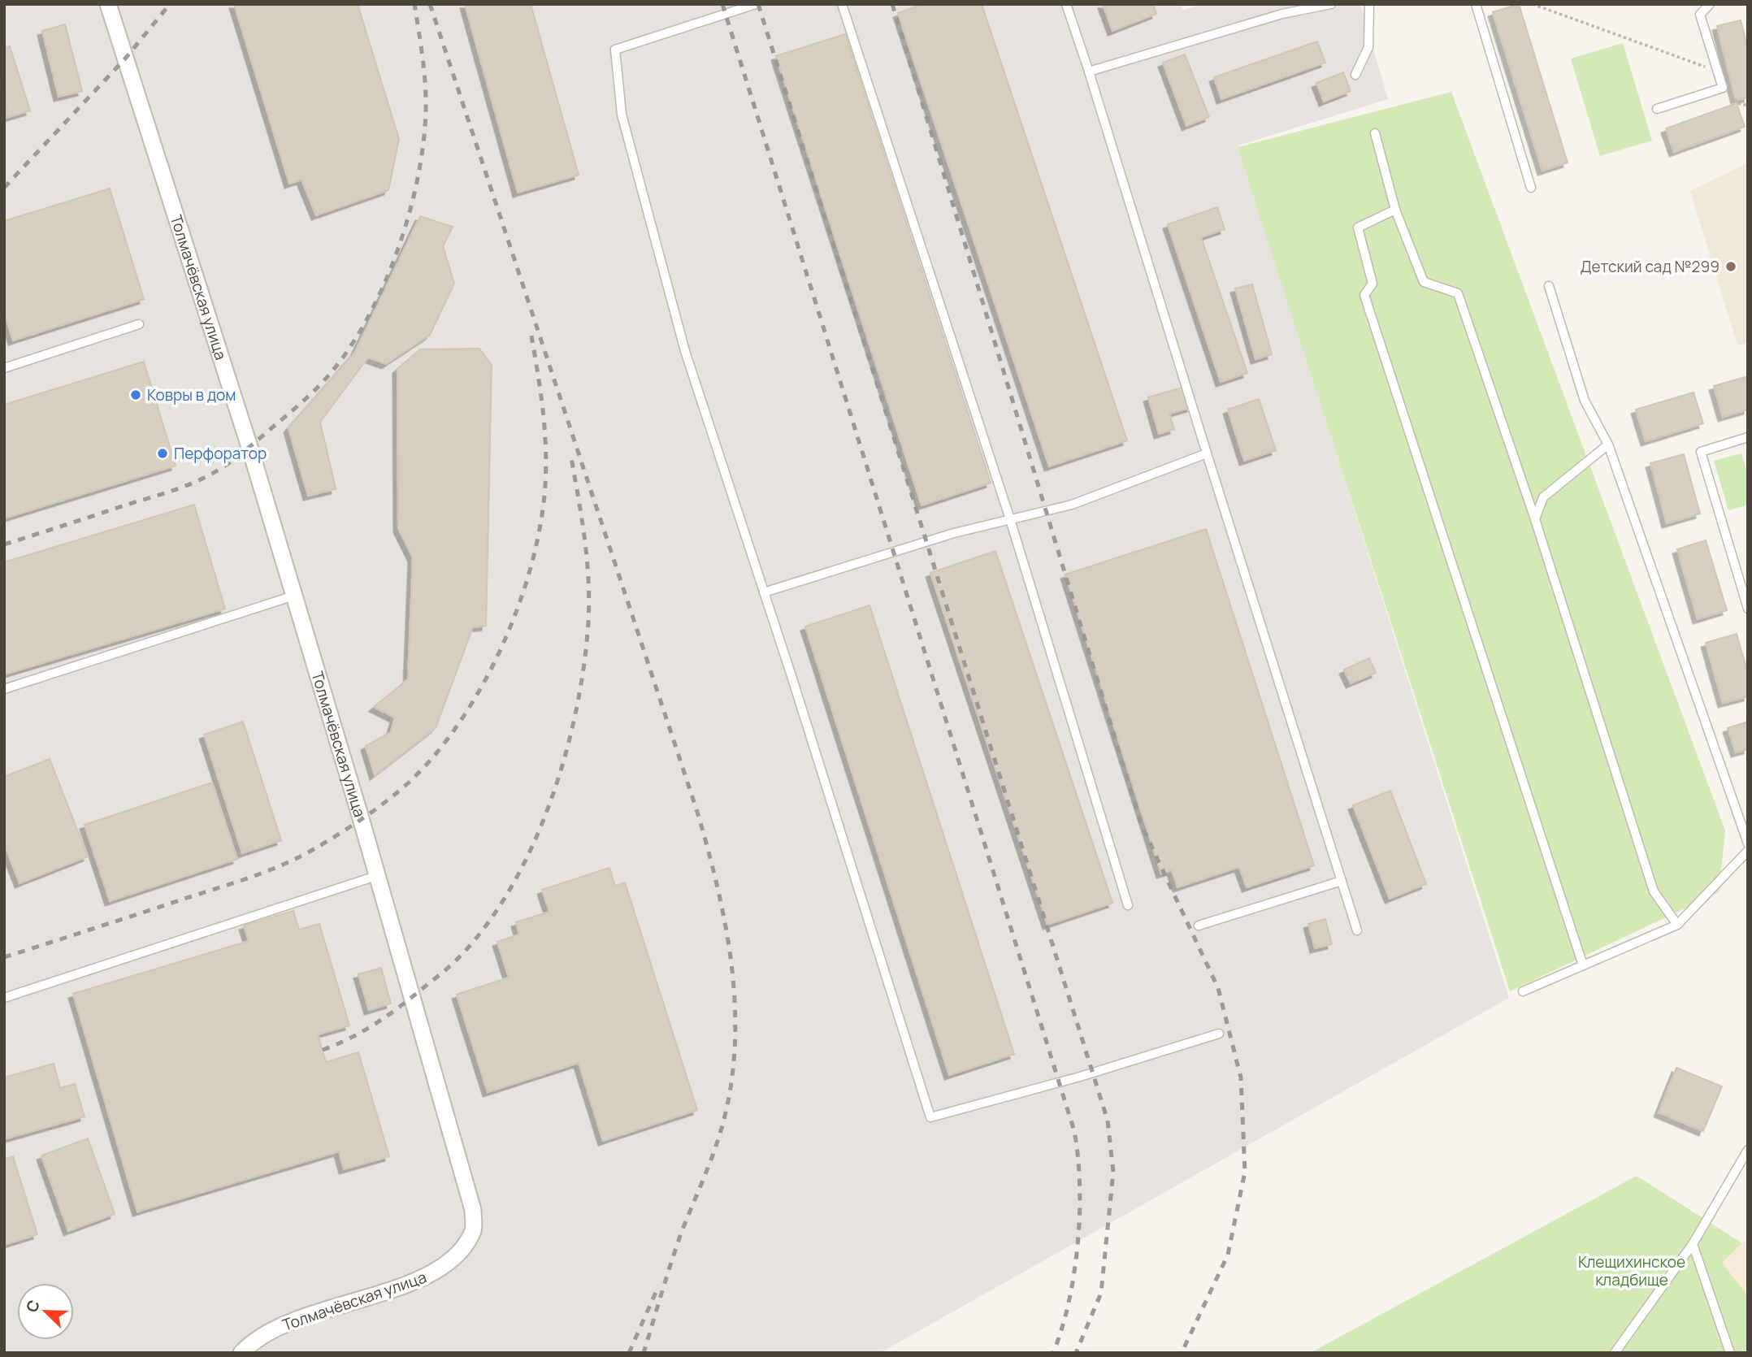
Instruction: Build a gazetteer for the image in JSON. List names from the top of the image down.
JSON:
{
  "streets": {
    "street": ["Толмачёвская улица"]
  },
  "parks": ["Клещихинское кладбище"],
  "places": ["Детский сад №299", "Ковры в дом", "Перфоратор"],
  "north": "top left"
}
